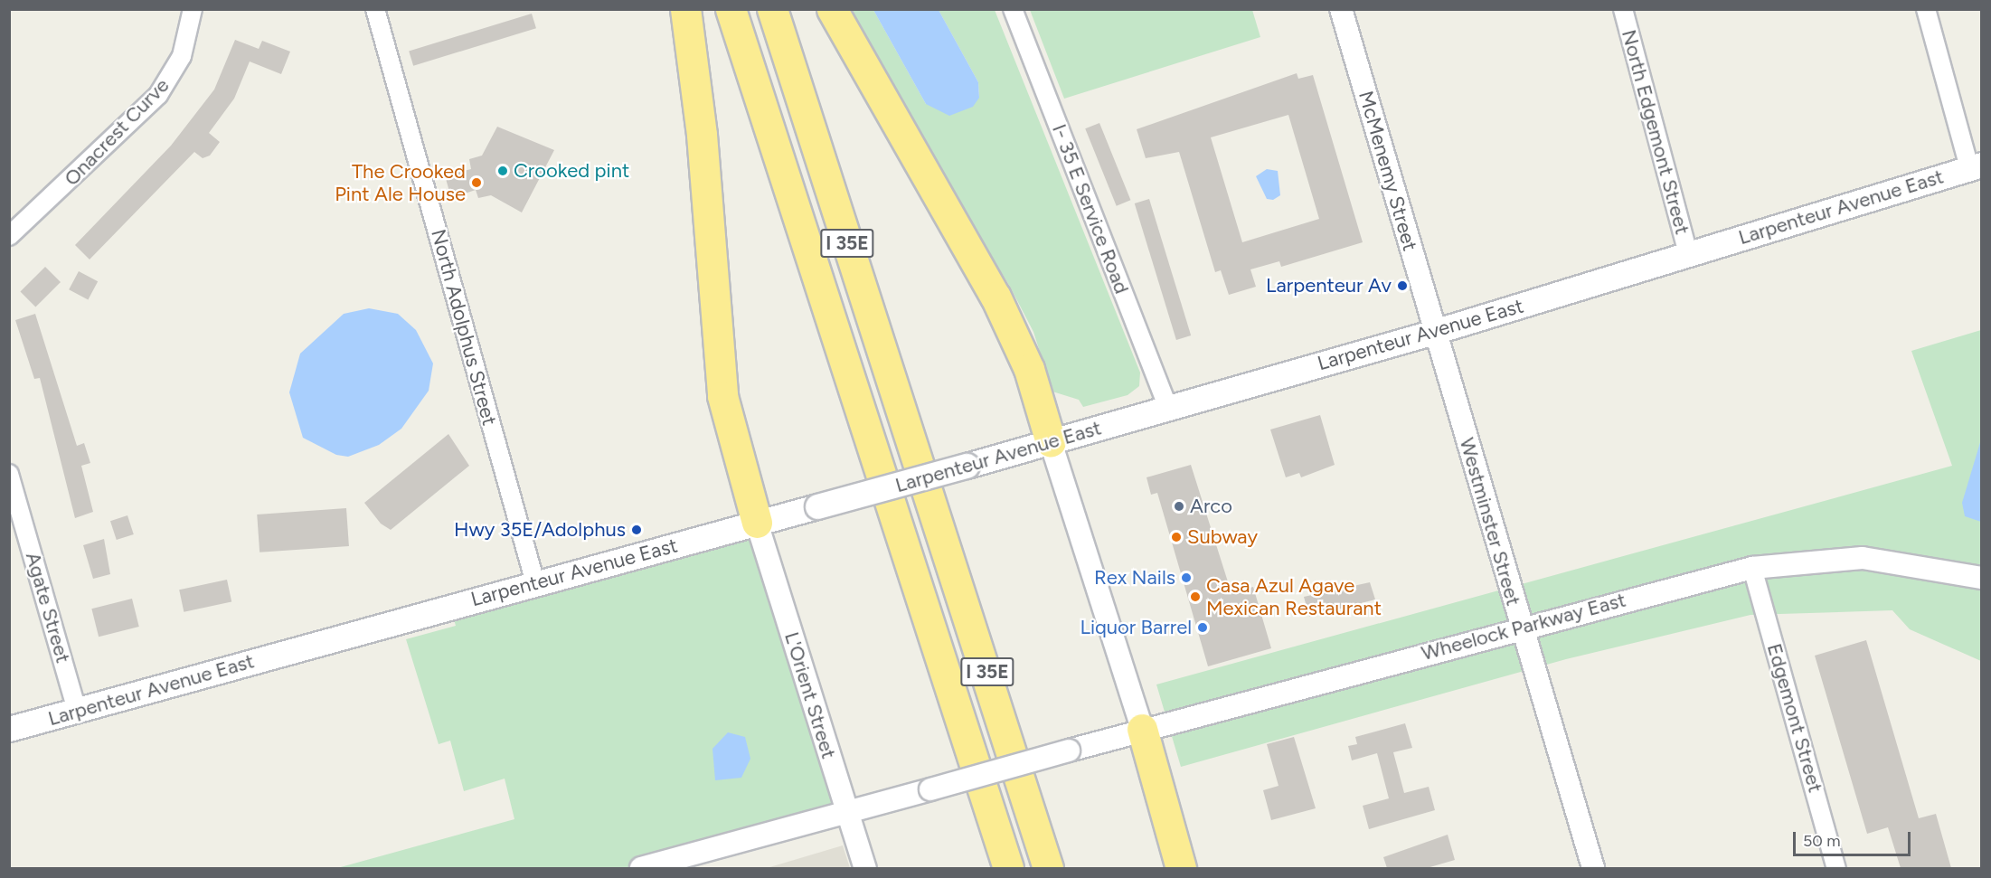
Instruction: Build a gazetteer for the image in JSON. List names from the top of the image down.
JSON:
{
  "streets": {
    "highway": ["I 35E"],
    "main road": ["Larpenteur Avenue East"],
    "street": [
      "Onacrest Curve",
      "North Edgemont Street",
      "McMenemy Street",
      "I- 35 E Service Road",
      "North Adolphus Street",
      "Westminster Street",
      "Agate Street",
      "Wheelock Parkway East",
      "L'Orient Street",
      "Edgemont Street"
    ]
  },
  "crossings": [
    ["North Edgemont Street", "Larpenteur Avenue East"],
    ["McMenemy Street", "Larpenteur Avenue East"],
    ["McMenemy Street", "Westminster Street"],
    ["Larpenteur Avenue East", "I- 35 E Service Road"],
    ["Larpenteur Avenue East", "North Adolphus Street"],
    ["Larpenteur Avenue East", "Westminster Street"],
    ["Larpenteur Avenue East", "Agate Street"],
    ["Larpenteur Avenue East", "L'Orient Street"],
    ["Westminster Street", "Wheelock Parkway East"],
    ["Wheelock Parkway East", "L'Orient Street"],
    ["Wheelock Parkway East", "Edgemont Street"]
  ],
  "places": [
    "Crooked pint",
    "The Crooked Pint Ale House",
    "Larpenteur Av",
    "Arco",
    "Hwy 35E/Adolphus",
    "Subway",
    "Rex Nails",
    "Casa Azul Agave Mexican Restaurant",
    "Liquor Barrel"
  ],
  "scale_bar": "50 m"
}
